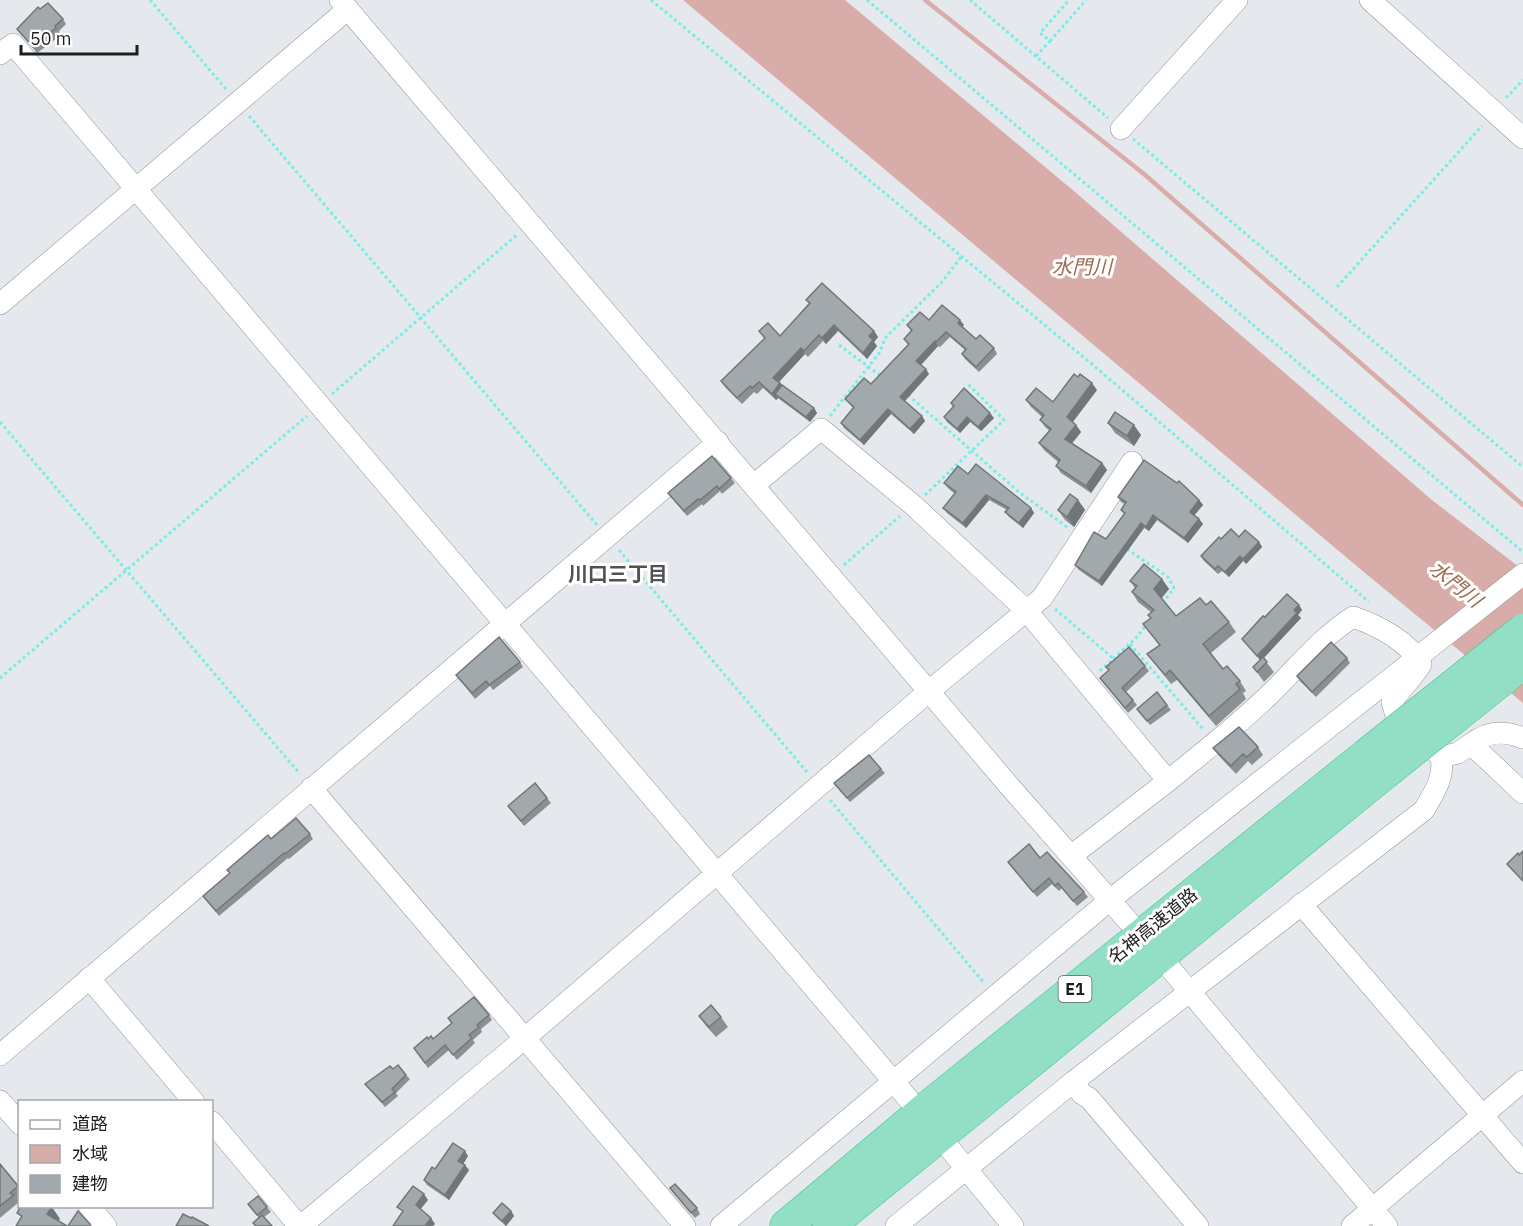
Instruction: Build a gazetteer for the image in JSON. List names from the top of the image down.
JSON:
{
  "streets": {
    "highway": ["名神高速道路", "E1"]
  },
  "districts": ["川口三丁目"],
  "water": ["水門川"],
  "legend": ["道路", "水域", "建物"],
  "scale_bar": "50 m"
}
